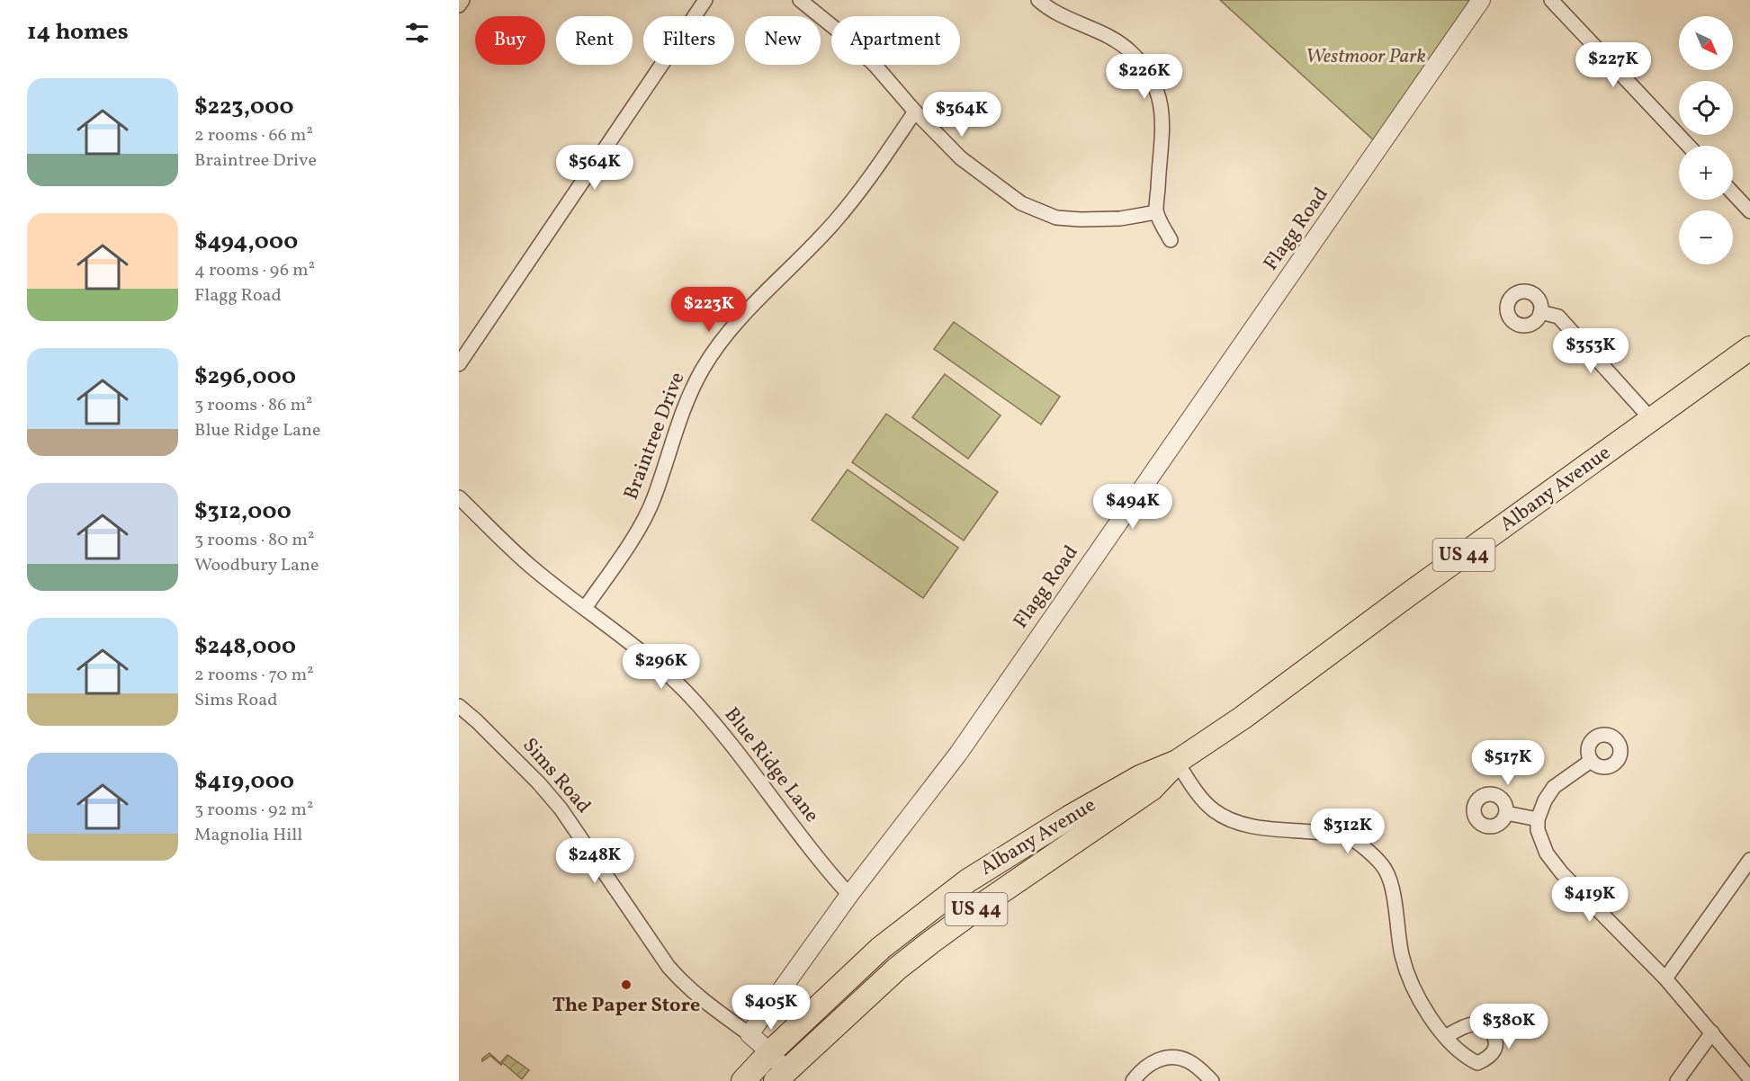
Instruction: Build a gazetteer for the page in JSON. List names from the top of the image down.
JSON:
{
  "streets": {
    "highway": ["Albany Avenue", "US 44"],
    "street": [
      "Flagg Road",
      "Braintree Drive",
      "Blue Ridge Lane",
      "Sims Road"
    ]
  },
  "crossings": [
    ["Flagg Road", "Blue Ridge Lane"],
    ["Flagg Road", "Sims Road"],
    ["Braintree Drive", "Blue Ridge Lane"],
    ["Albany Avenue", "Sims Road"]
  ],
  "parks": ["Westmoor Park"],
  "places": ["The Paper Store"],
  "north": "bottom right",
  "page": {
    "heading": "14 homes",
    "map_buttons": ["+", "−"],
    "chip": [
      "Buy",
      "Rent",
      "Filters",
      "New",
      "Apartment"
    ],
    "price": [
      "$227K",
      "$226K",
      "$364K",
      "$564K",
      "$223K",
      "$353K",
      "$494K",
      "$296K",
      "$517K",
      "$312K",
      "$248K",
      "$419K",
      "$405K",
      "$380K"
    ],
    "list": [
      {
        "name": "$223,000",
        "note": "2 rooms · 66 m² · Braintree Drive"
      },
      {
        "name": "$494,000",
        "note": "4 rooms · 96 m² · Flagg Road"
      },
      {
        "name": "$296,000",
        "note": "3 rooms · 86 m² · Blue Ridge Lane"
      },
      {
        "name": "$312,000",
        "note": "3 rooms · 80 m² · Woodbury Lane"
      },
      {
        "name": "$248,000",
        "note": "2 rooms · 70 m² · Sims Road"
      },
      {
        "name": "$419,000",
        "note": "3 rooms · 92 m² · Magnolia Hill"
      }
    ]
  }
}
